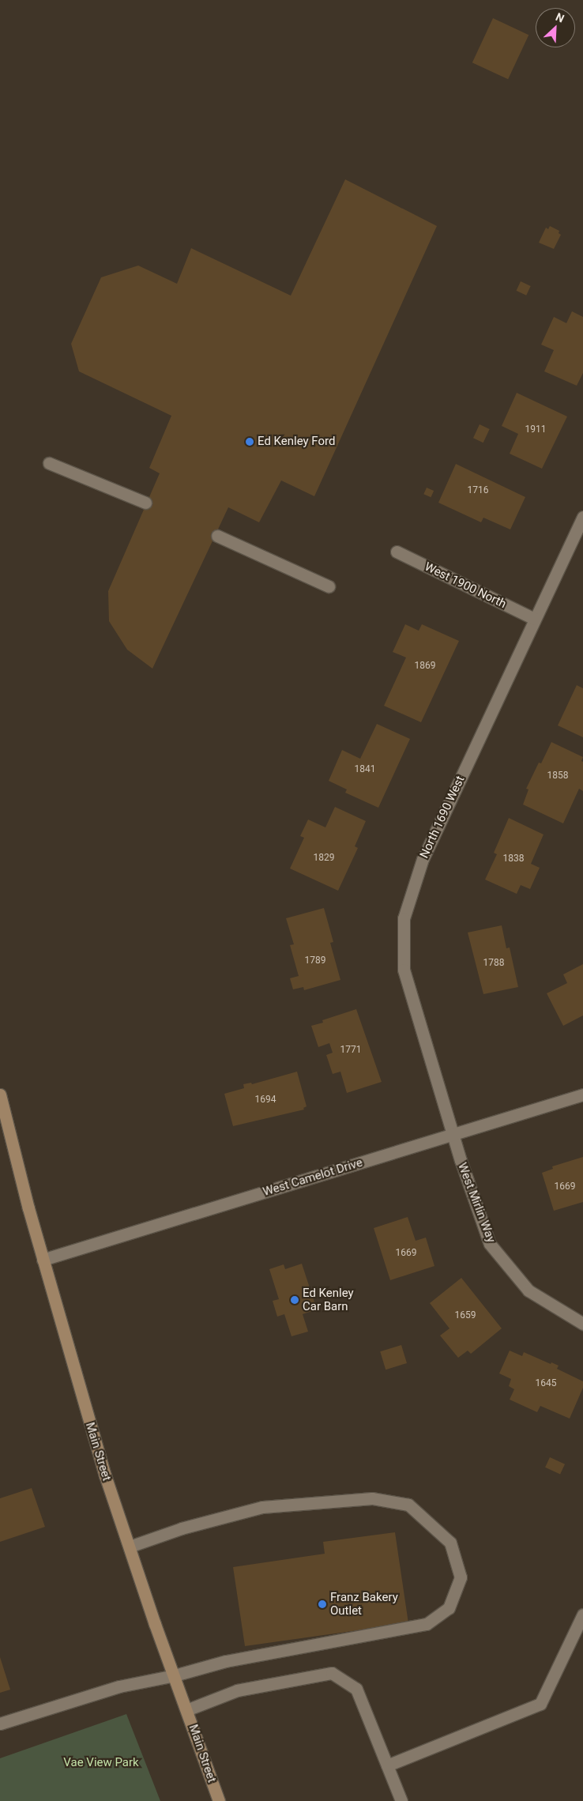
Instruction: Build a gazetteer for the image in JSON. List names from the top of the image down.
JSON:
{
  "streets": {
    "main road": ["Main Street"],
    "street": [
      "West 1900 North",
      "North 1690 West",
      "West Camelot Drive",
      "West Mirlin Way"
    ]
  },
  "crossings": [
    ["West 1900 North", "North 1690 West"],
    ["North 1690 West", "West Camelot Drive"],
    ["North 1690 West", "West Mirlin Way"],
    ["West Camelot Drive", "West Mirlin Way"],
    ["West Camelot Drive", "Main Street"]
  ],
  "parks": ["Vae View Park"],
  "places": ["Ed Kenley Ford", "Ed Kenley Car Barn", "Franz Bakery Outlet"],
  "house_numbers": [
    "1911",
    "1716",
    "1869",
    "1841",
    "1858",
    "1829",
    "1838",
    "1789",
    "1788",
    "1771",
    "1694",
    "1669",
    "1669",
    "1659",
    "1645"
  ],
  "north": "top right"
}
